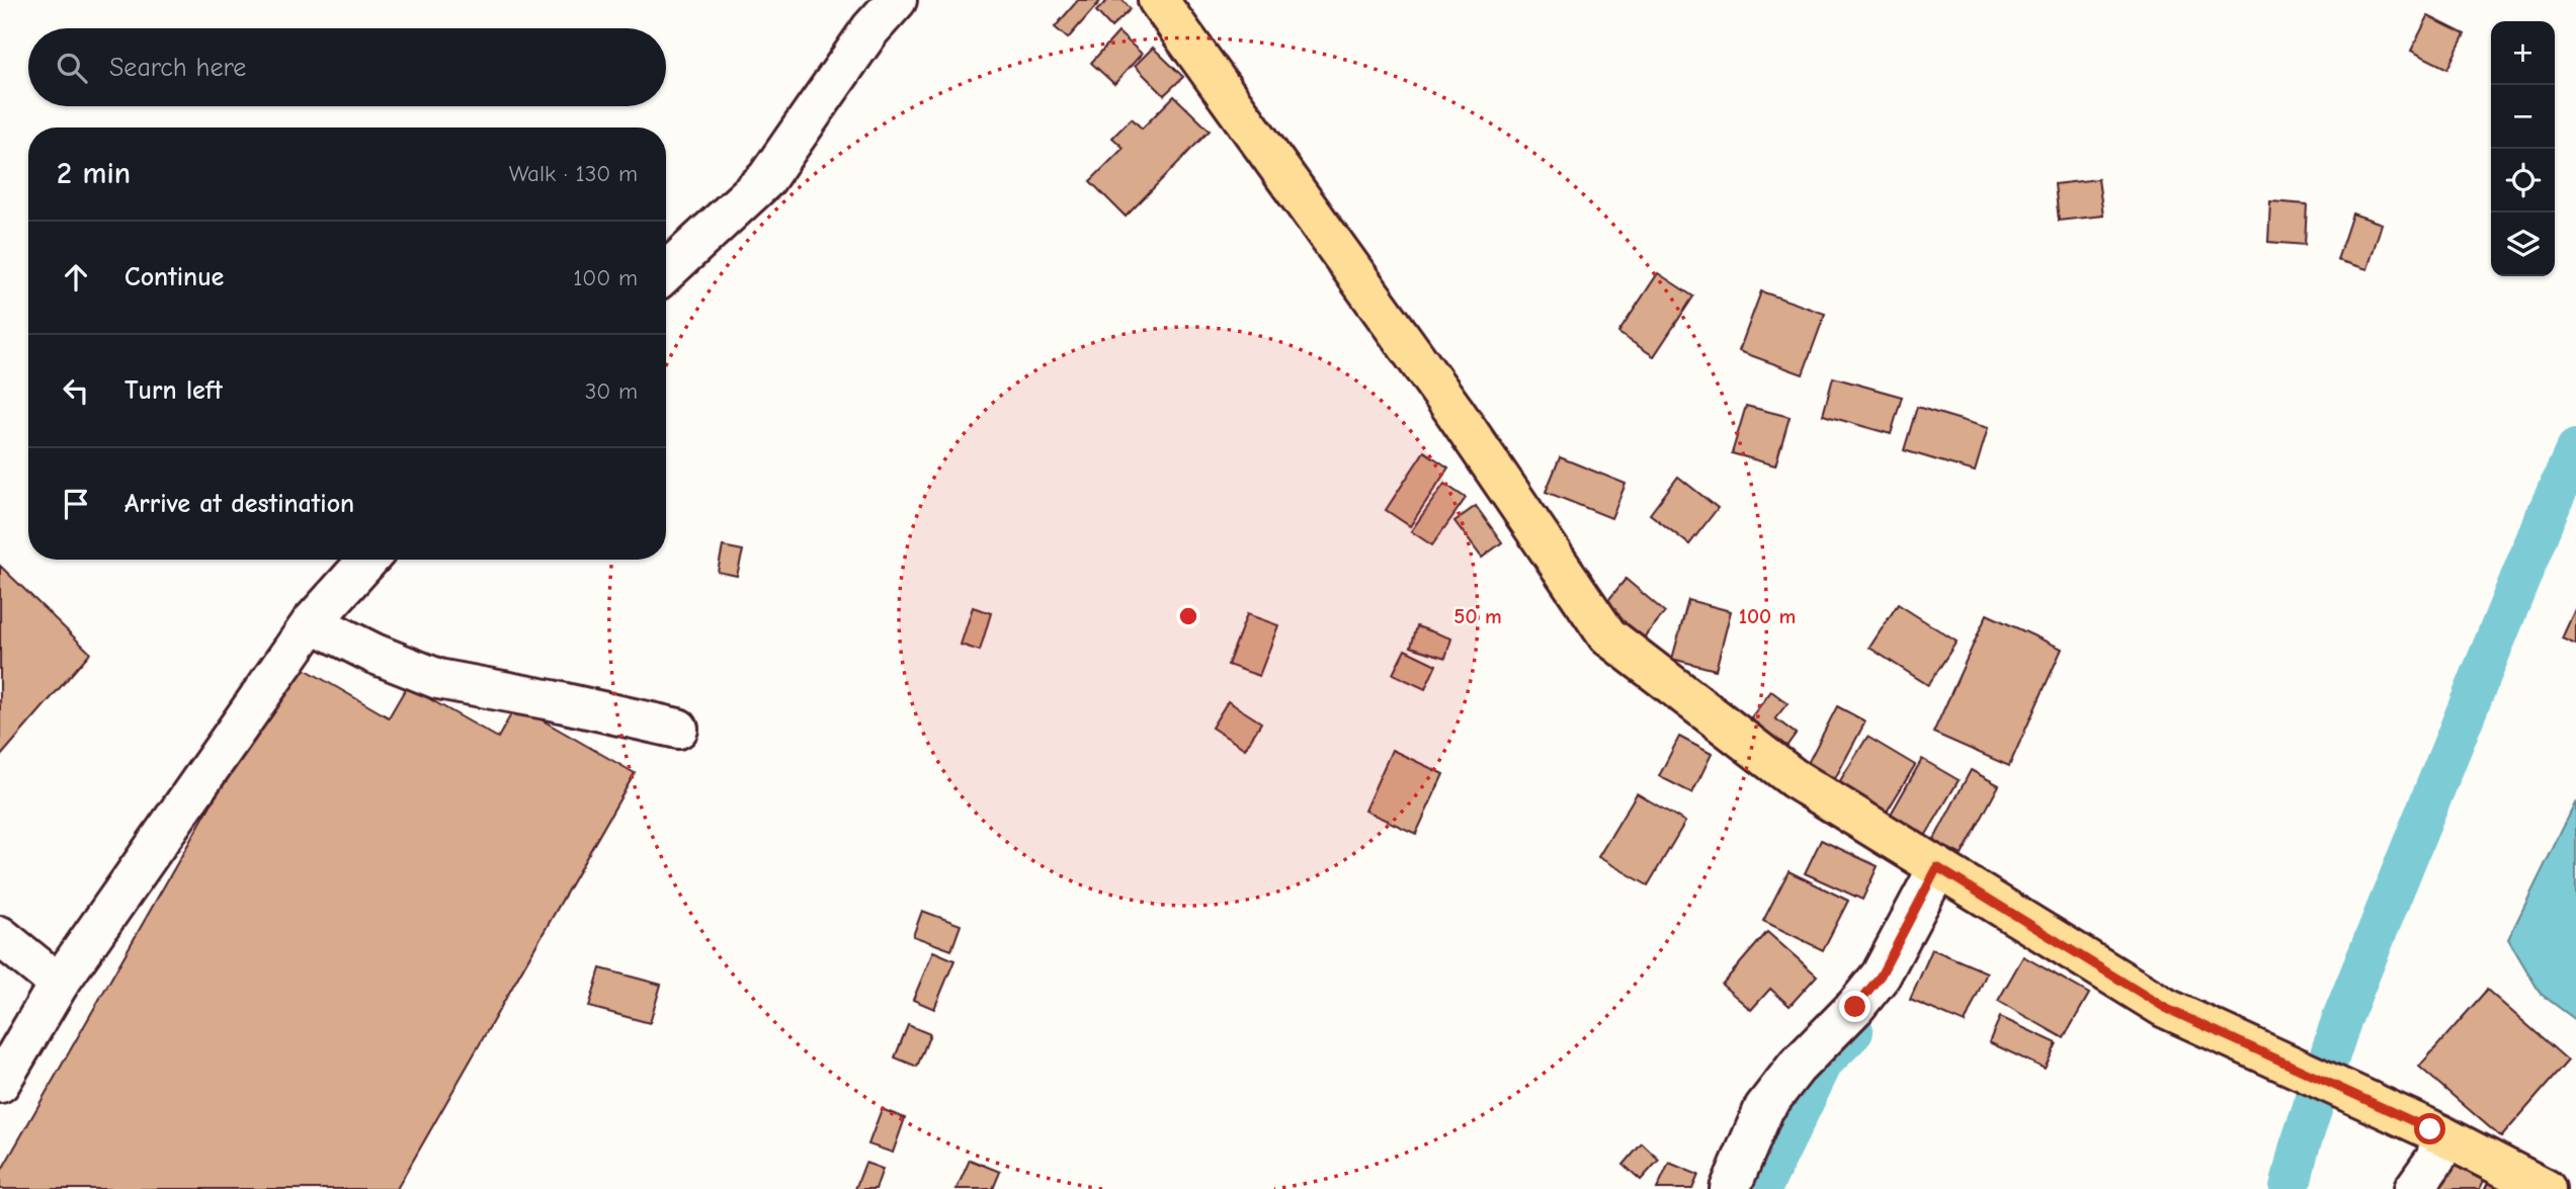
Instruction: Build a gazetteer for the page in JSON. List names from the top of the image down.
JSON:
{
  "page": {
    "map_buttons": ["+", "−"],
    "search": "Search here",
    "heading": ["2 min", "Walk · 130 m"],
    "list": [
      ["Continue", "100 m"],
      ["Turn left", "30 m"],
      "Arrive at destination"
    ]
  },
  "rings": ["50 m", "100 m"]
}
